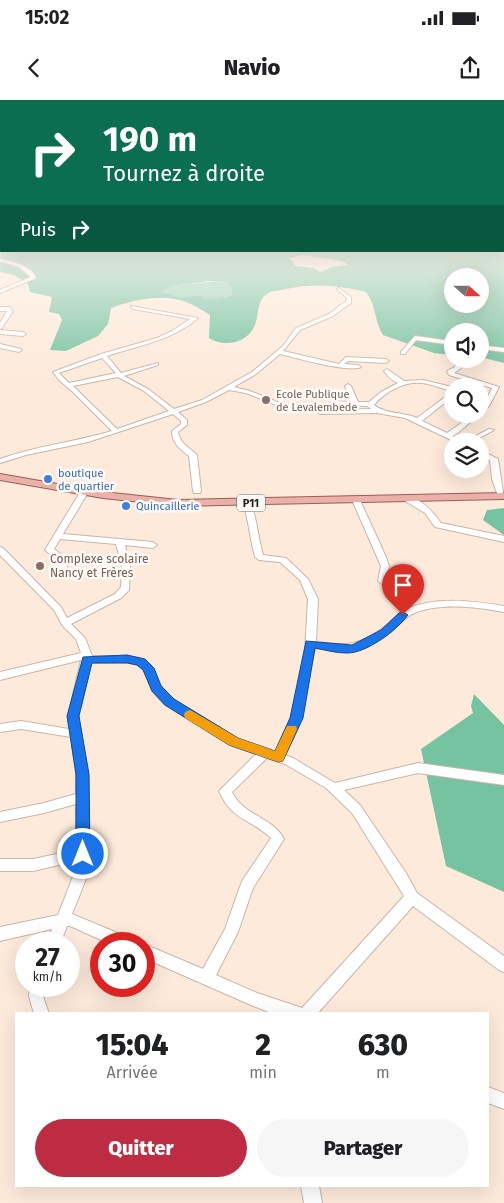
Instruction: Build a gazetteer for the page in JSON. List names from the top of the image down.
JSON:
{
  "streets": {
    "main road": ["P11"]
  },
  "places": [
    "Ecole Publique de Levalembede",
    "boutique de quartier",
    "Quincaillerie",
    "Complexe scolaire Nancy et Frères"
  ],
  "north": "right",
  "page": {
    "status": "15:02",
    "header": "Navio",
    "turn": ["190 m", "Tournez à droite"],
    "then": "Puis",
    "speed": "27 km/h",
    "limit": "30",
    "eta": [
      "15:04",
      "Arrivée",
      "2",
      "min",
      "630",
      "m"
    ],
    "buttons": ["Quitter", "Partager"]
  }
}
